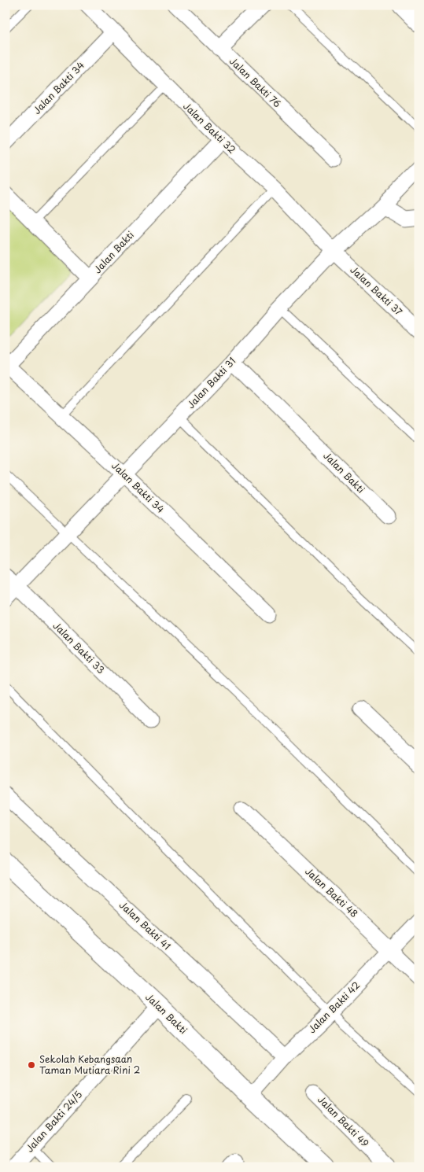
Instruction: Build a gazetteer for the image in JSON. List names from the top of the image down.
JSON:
{
  "streets": {
    "street": [
      "Jalan Bakti 76",
      "Jalan Bakti 34",
      "Jalan Bakti 32",
      "Jalan Bakti",
      "Jalan Bakti 37",
      "Jalan Bakti 31",
      "Jalan Bakti 33",
      "Jalan Bakti 48",
      "Jalan Bakti 41",
      "Jalan Bakti 42",
      "Jalan Bakti 24/5",
      "Jalan Bakti 49"
    ]
  },
  "crossings": [
    ["Jalan Bakti 34", "Jalan Bakti 32"],
    ["Jalan Bakti 34", "Jalan Bakti"],
    ["Jalan Bakti 34", "Jalan Bakti 31"],
    ["Jalan Bakti 32", "Jalan Bakti"],
    ["Jalan Bakti 32", "Jalan Bakti 37"],
    ["Jalan Bakti 32", "Jalan Bakti 31"],
    ["Jalan Bakti", "Jalan Bakti 31"],
    ["Jalan Bakti", "Jalan Bakti 42"],
    ["Jalan Bakti", "Jalan Bakti 24/5"],
    ["Jalan Bakti 37", "Jalan Bakti 31"],
    ["Jalan Bakti 31", "Jalan Bakti 33"],
    ["Jalan Bakti 48", "Jalan Bakti 42"],
    ["Jalan Bakti 41", "Jalan Bakti 42"]
  ],
  "places": ["Sekolah Kebangsaan Taman Mutiara Rini 2"]
}
